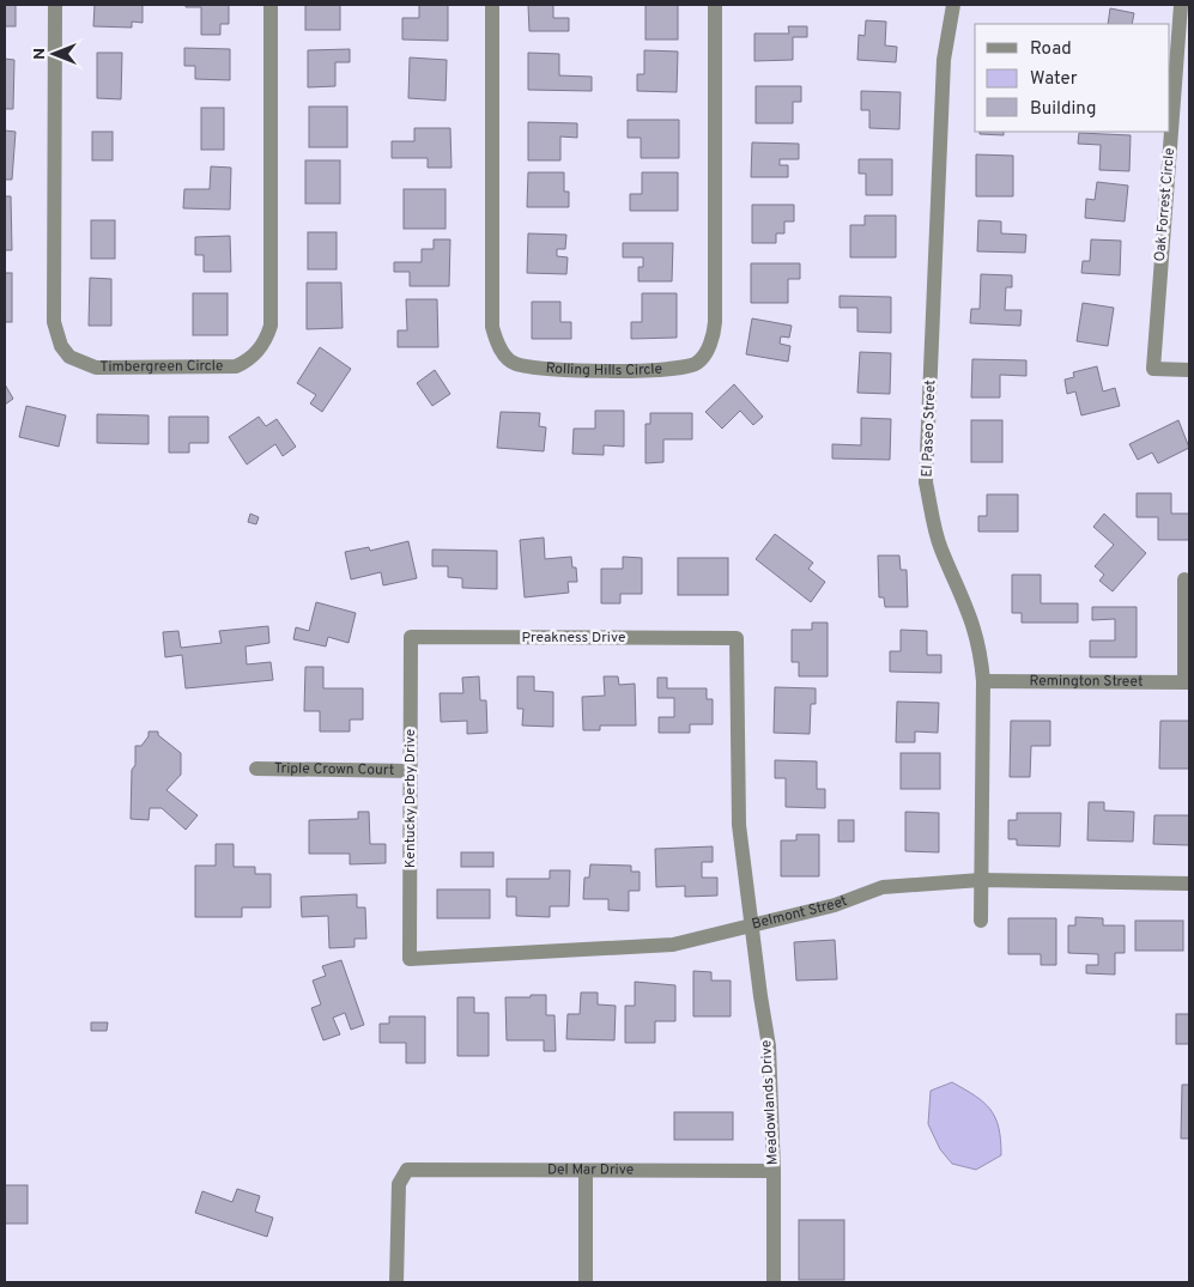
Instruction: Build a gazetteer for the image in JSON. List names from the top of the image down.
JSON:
{
  "streets": {
    "street": [
      "Oak Forrest Circle",
      "Timbergreen Circle",
      "Rolling Hills Circle",
      "El Paseo Street",
      "Preakness Drive",
      "Remington Street",
      "Triple Crown Court",
      "Kentucky Derby Drive",
      "Belmont Street",
      "Meadowlands Drive",
      "Del Mar Drive"
    ]
  },
  "crossings": [
    ["El Paseo Street", "Remington Street"],
    ["El Paseo Street", "Belmont Street"],
    ["Preakness Drive", "Kentucky Derby Drive"],
    ["Preakness Drive", "Meadowlands Drive"],
    ["Triple Crown Court", "Kentucky Derby Drive"],
    ["Kentucky Derby Drive", "Belmont Street"],
    ["Belmont Street", "Meadowlands Drive"],
    ["Meadowlands Drive", "Del Mar Drive"]
  ],
  "legend": ["Road", "Water", "Building"],
  "north": "left"
}
